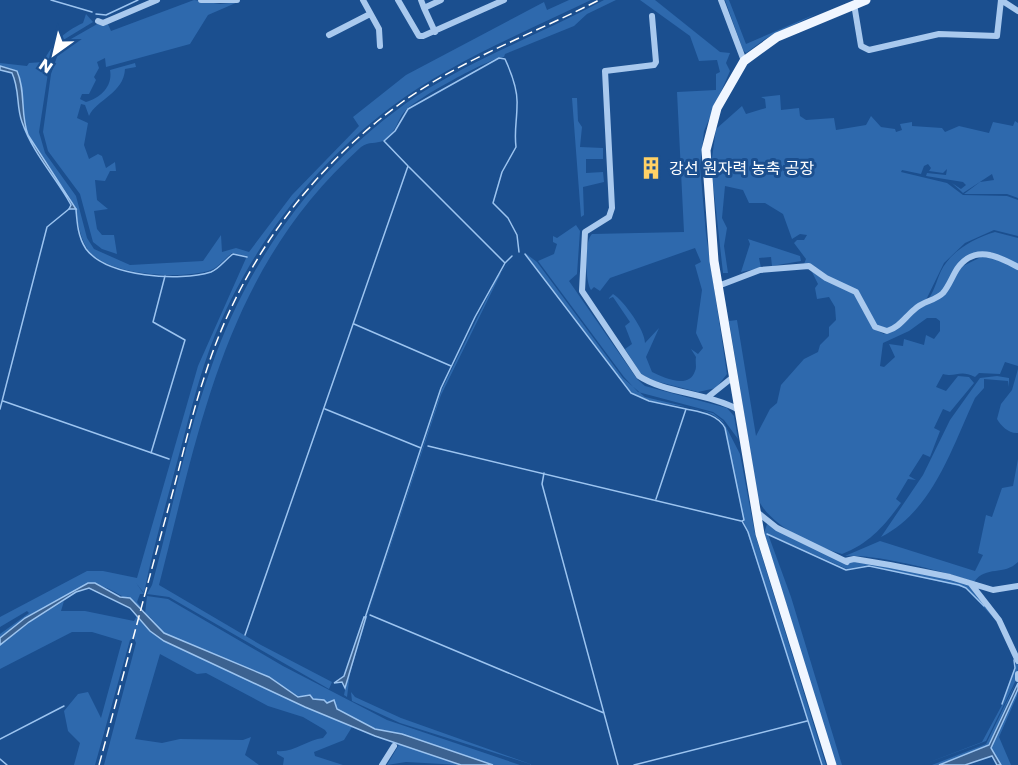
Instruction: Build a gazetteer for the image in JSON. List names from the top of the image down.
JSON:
{
  "places": {
    "building": ["강선 원자력 농축 공장"]
  },
  "north": "bottom left"
}
